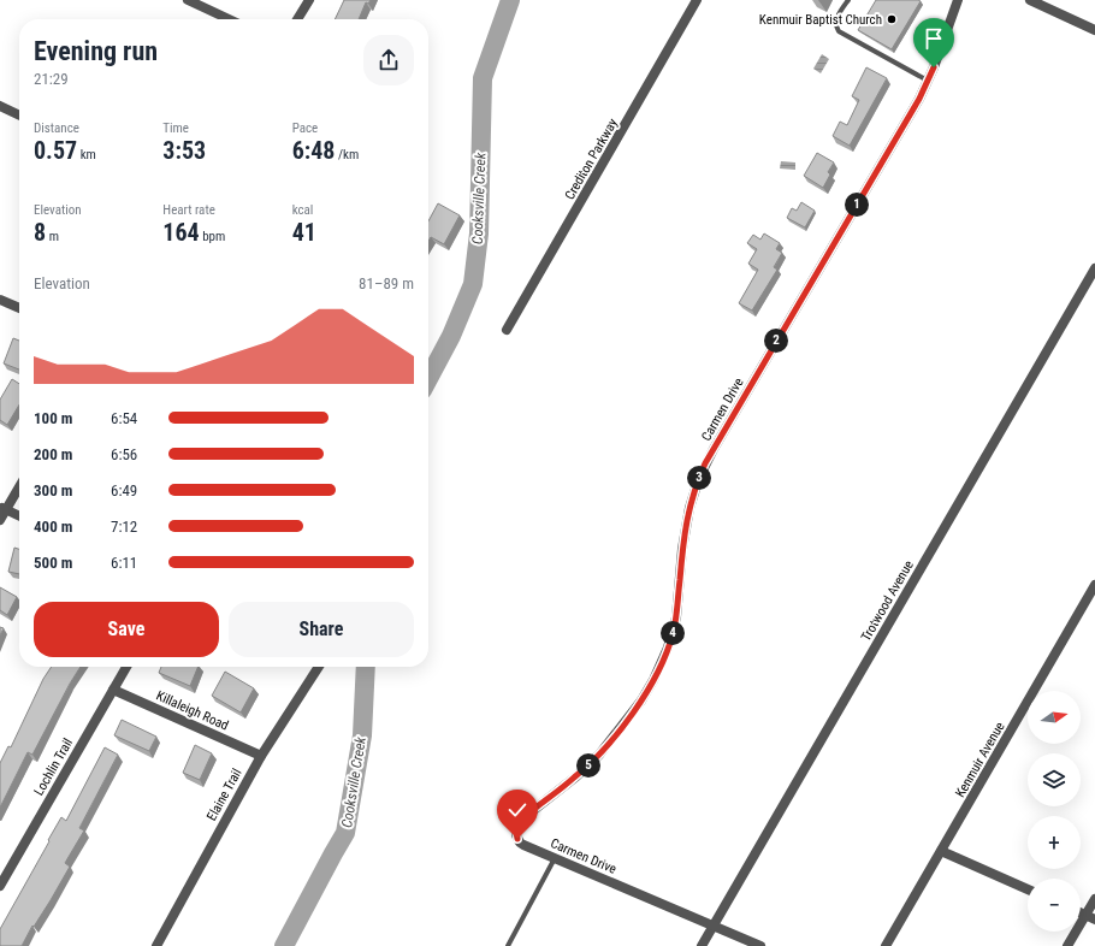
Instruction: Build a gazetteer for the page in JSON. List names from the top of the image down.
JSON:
{
  "streets": {
    "street": [
      "Crediton Parkway",
      "Carmen Drive",
      "Trotwood Avenue",
      "Killaleigh Road",
      "Kenmuir Avenue",
      "Lochlin Trail",
      "Elaine Trail"
    ]
  },
  "crossings": [
    ["Carmen Drive", "Trotwood Avenue"],
    ["Killaleigh Road", "Lochlin Trail"],
    ["Killaleigh Road", "Elaine Trail"]
  ],
  "water": ["Cooksville Creek"],
  "places": ["Kenmuir Baptist Church"],
  "north": "right",
  "page": {
    "heading": ["Evening run", "21:29"],
    "stats": [
      ["Distance", "0.57 km"],
      ["Time", "3:53"],
      ["Pace", "6:48 /km"],
      ["Elevation", "8 m"],
      ["Heart rate", "164 bpm"],
      ["kcal", "41"]
    ],
    "pins": [
      "1",
      "2",
      "3",
      "4",
      "5"
    ],
    "chart": ["Elevation", "81–89 m"],
    "list": [
      {
        "name": "100 m",
        "note": "6:54"
      },
      {
        "name": "200 m",
        "note": "6:56"
      },
      {
        "name": "300 m",
        "note": "6:49"
      },
      {
        "name": "400 m",
        "note": "7:12"
      },
      {
        "name": "500 m",
        "note": "6:11"
      }
    ],
    "buttons": ["Save", "Share"],
    "map_buttons": ["+", "−"]
  }
}
